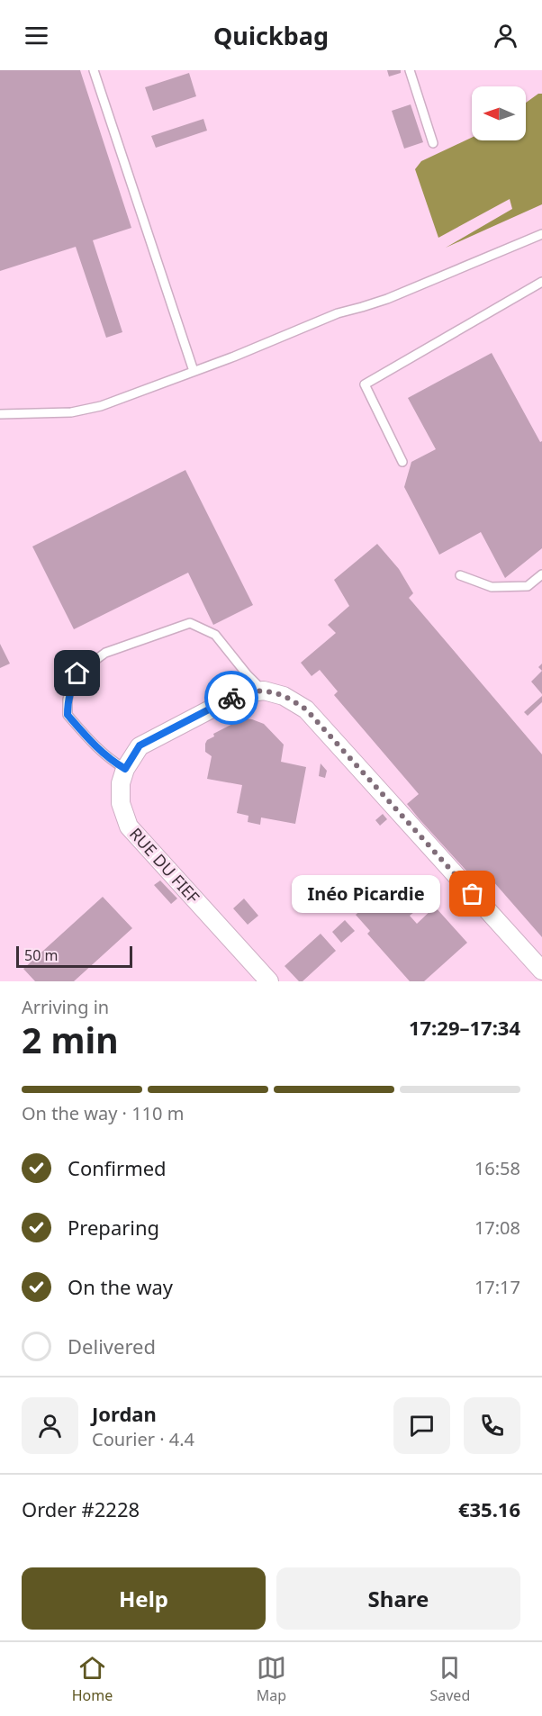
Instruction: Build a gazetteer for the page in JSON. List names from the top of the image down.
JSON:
{
  "streets": {
    "street": ["RUE DU FIEF"]
  },
  "places": ["Inéo Picardie"],
  "scale_bar": "50 m",
  "north": "left",
  "page": {
    "header": "Quickbag",
    "bubble": "Inéo Picardie",
    "scale": "50 m",
    "heading": ["2 min", "Arriving in", "17:29–17:34"],
    "panel": [
      "Jordan",
      "Courier · 4.4",
      "Order #2228",
      "€35.16"
    ],
    "bar": "On the way · 110 m",
    "list": [
      ["Confirmed", "16:58"],
      ["Preparing", "17:08"],
      ["On the way", "17:17"],
      "Delivered"
    ],
    "buttons": ["Help", "Share"],
    "tabs": ["Home", "Map", "Saved"]
  }
}
